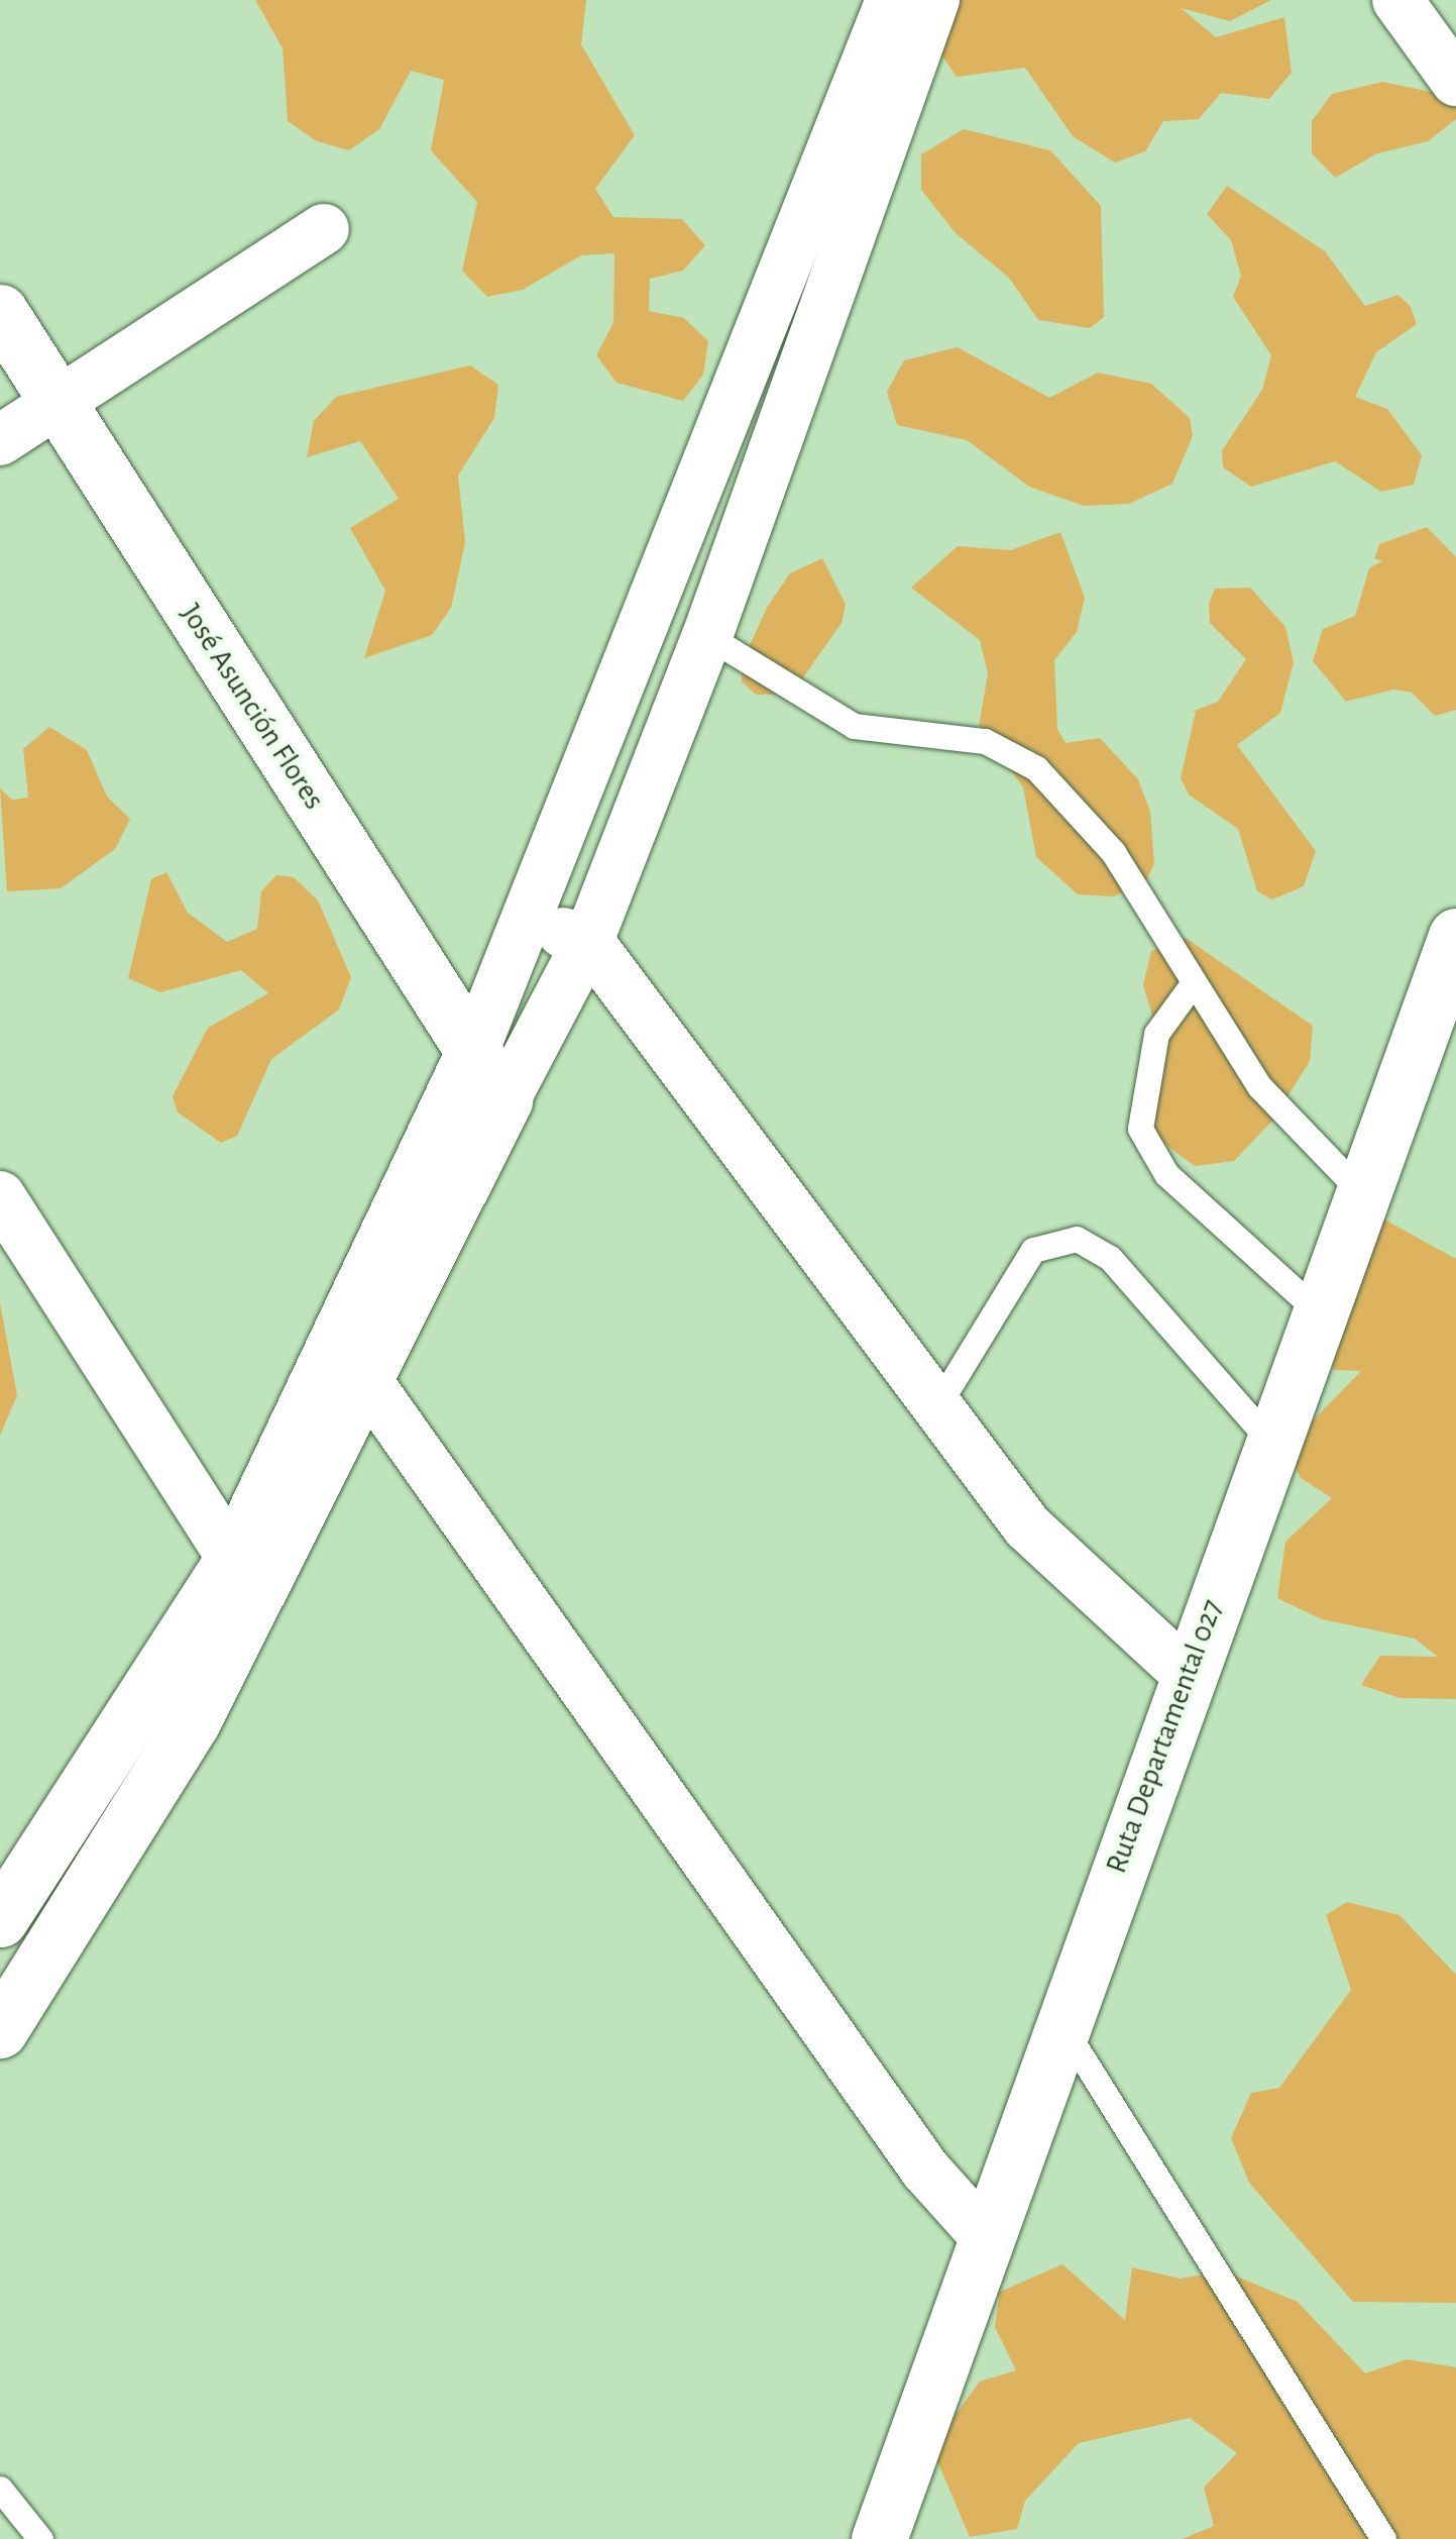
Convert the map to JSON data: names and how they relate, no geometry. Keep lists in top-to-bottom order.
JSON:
{
  "streets": {
    "street": ["José Asunción Flores", "Ruta Departamental 027"]
  }
}
